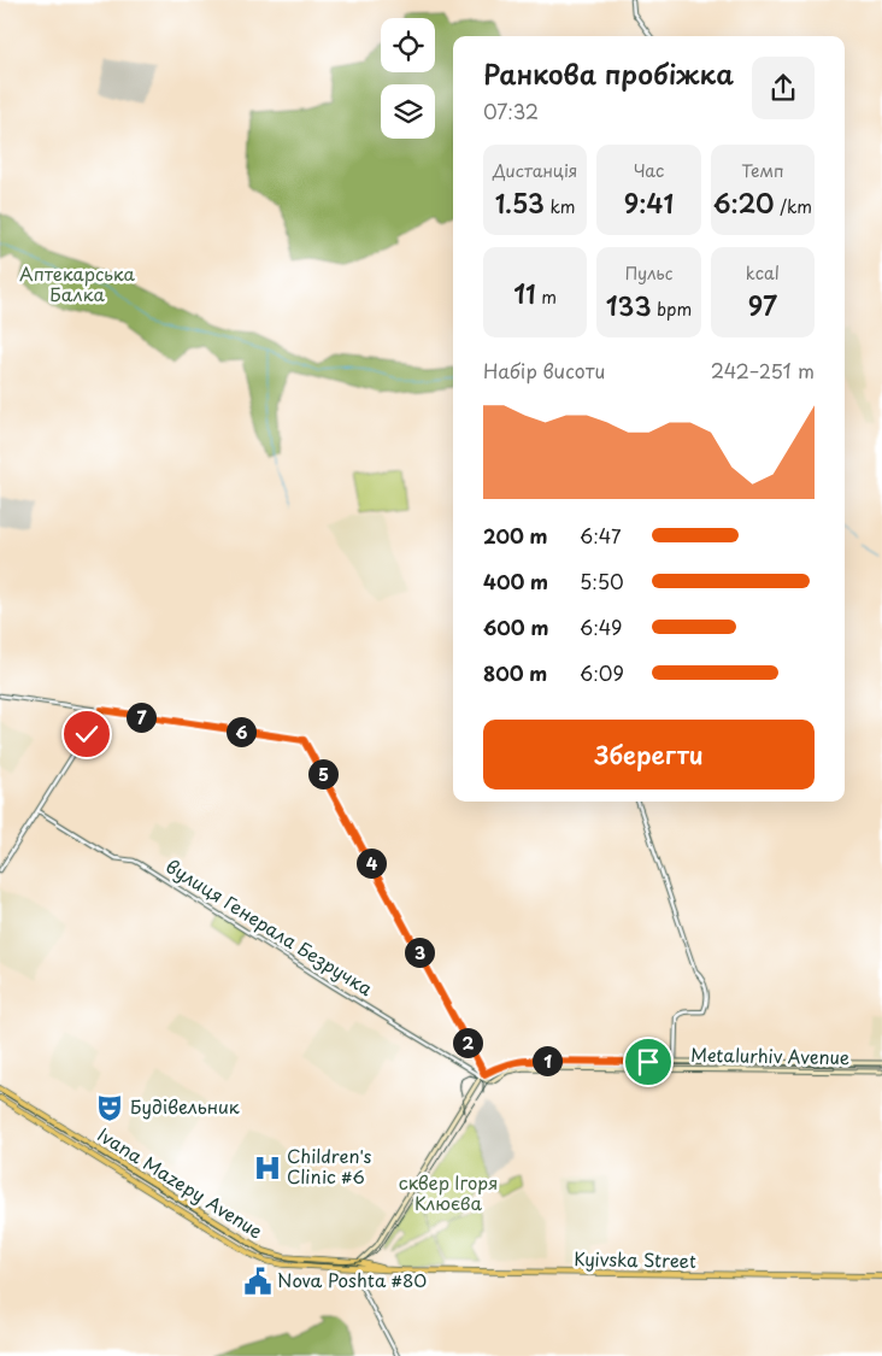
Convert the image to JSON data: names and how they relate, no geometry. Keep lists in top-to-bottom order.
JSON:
{
  "streets": {
    "highway": ["Ivana Mazepy Avenue", "Kyivska Street"],
    "main road": ["Metalurhiv Avenue"],
    "street": ["вулиця Генерала Безручка"]
  },
  "crossings": [
    ["вулиця Генерала Безручка", "Metalurhiv Avenue"],
    ["Ivana Mazepy Avenue", "Kyivska Street"]
  ],
  "parks": ["Аптекарська Балка", "сквер Ігоря Клюєва"],
  "places": {
    "theatre": ["Будівельник"],
    "hospital": ["Children's Clinic #6"],
    "public building": ["Nova Poshta #80"]
  },
  "page": {
    "heading": ["Ранкова пробіжка", "07:32"],
    "stats": [
      ["Дистанція", "1.53 km"],
      ["Час", "9:41"],
      ["Темп", "6:20 /km"],
      ["11 m"],
      ["Пульс", "133 bpm"],
      ["kcal", "97"]
    ],
    "chart": ["Набір висоти", "242–251 m"],
    "list": [
      {
        "name": "200 m",
        "note": "6:47"
      },
      {
        "name": "400 m",
        "note": "5:50"
      },
      {
        "name": "600 m",
        "note": "6:49"
      },
      {
        "name": "800 m",
        "note": "6:09"
      }
    ],
    "pins": [
      "7",
      "6",
      "5",
      "4",
      "3",
      "2",
      "1"
    ],
    "buttons": "Зберегти"
  }
}
